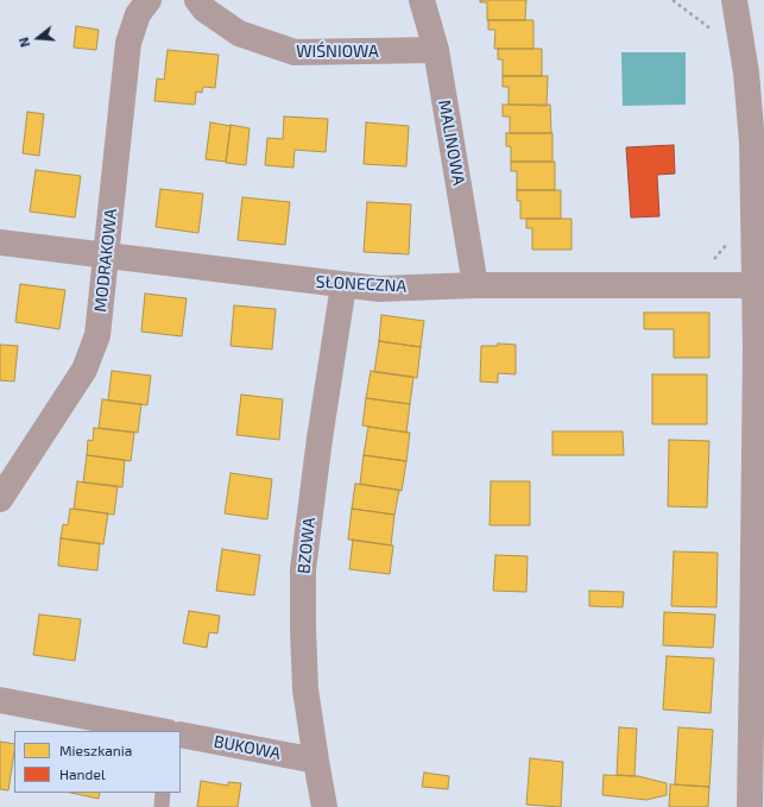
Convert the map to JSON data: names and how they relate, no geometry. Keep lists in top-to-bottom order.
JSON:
{
  "streets": {
    "street": [
      "WIŚNIOWA",
      "MALINOWA",
      "MODRAKOWA",
      "SŁONECZNA",
      "BZOWA",
      "BUKOWA"
    ]
  },
  "crossings": [
    ["WIŚNIOWA", "MALINOWA"],
    ["MALINOWA", "SŁONECZNA"],
    ["MODRAKOWA", "SŁONECZNA"],
    ["SŁONECZNA", "BZOWA"],
    ["BZOWA", "BUKOWA"]
  ],
  "legend": ["Mieszkania", "Handel"],
  "north": "left"
}
